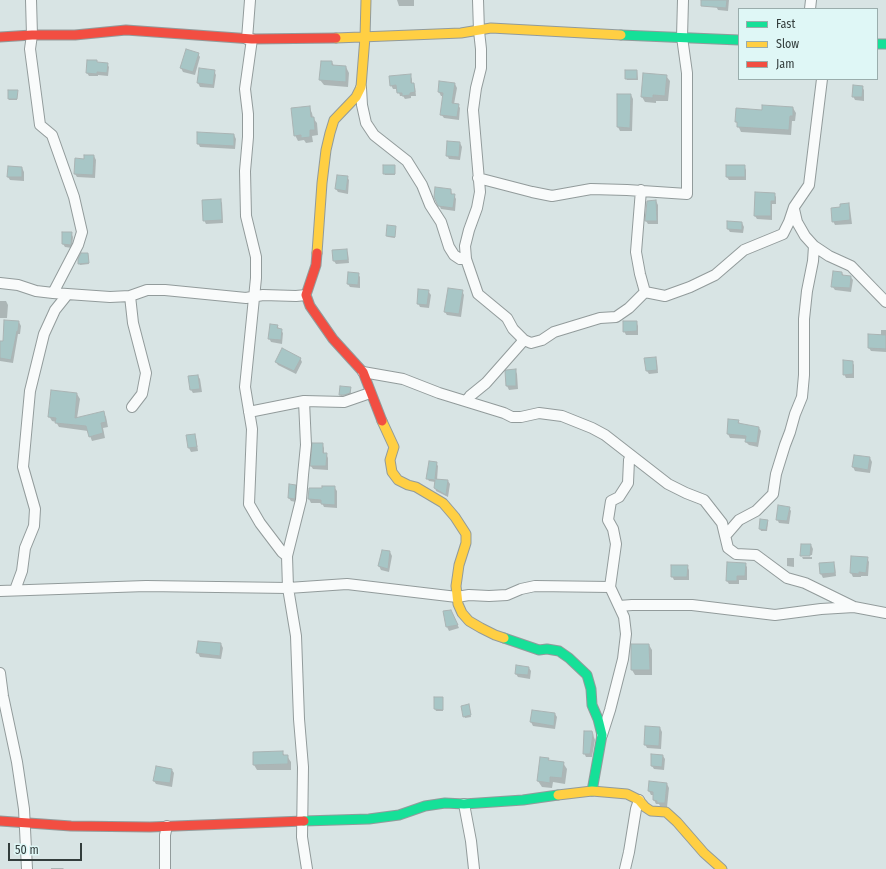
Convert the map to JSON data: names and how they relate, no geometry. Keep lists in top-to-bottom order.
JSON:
{
  "legend": ["Fast", "Slow", "Jam"],
  "scale_bar": "50 m"
}
